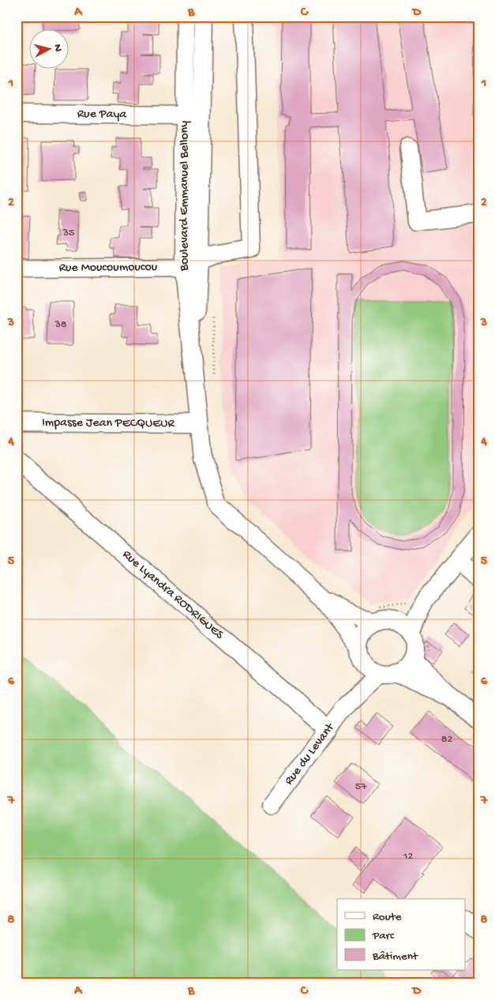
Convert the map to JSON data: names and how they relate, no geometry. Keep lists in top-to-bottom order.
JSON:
{
  "streets": {
    "street": [
      "Rue Paya",
      "Boulevard Emmanuel Bellony",
      "Rue Moucoumoucou",
      "Impasse Jean PECQUEUR",
      "Rue Lyandra RODRIGUES",
      "Rue du Levant"
    ]
  },
  "crossings": [
    ["Rue Paya", "Boulevard Emmanuel Bellony"],
    ["Boulevard Emmanuel Bellony", "Rue Moucoumoucou"],
    ["Boulevard Emmanuel Bellony", "Impasse Jean PECQUEUR"],
    ["Boulevard Emmanuel Bellony", "Rue du Levant"],
    ["Rue Lyandra RODRIGUES", "Rue du Levant"]
  ],
  "house_numbers": [
    "35",
    "38",
    "82",
    "57",
    "12"
  ],
  "legend": ["Route", "Parc", "Bâtiment"],
  "north": "right",
  "grid": {
    "columns": [
      "A",
      "B",
      "C",
      "D"
    ],
    "rows": [
      "1",
      "2",
      "3",
      "4",
      "5",
      "6",
      "7",
      "8"
    ]
  }
}
